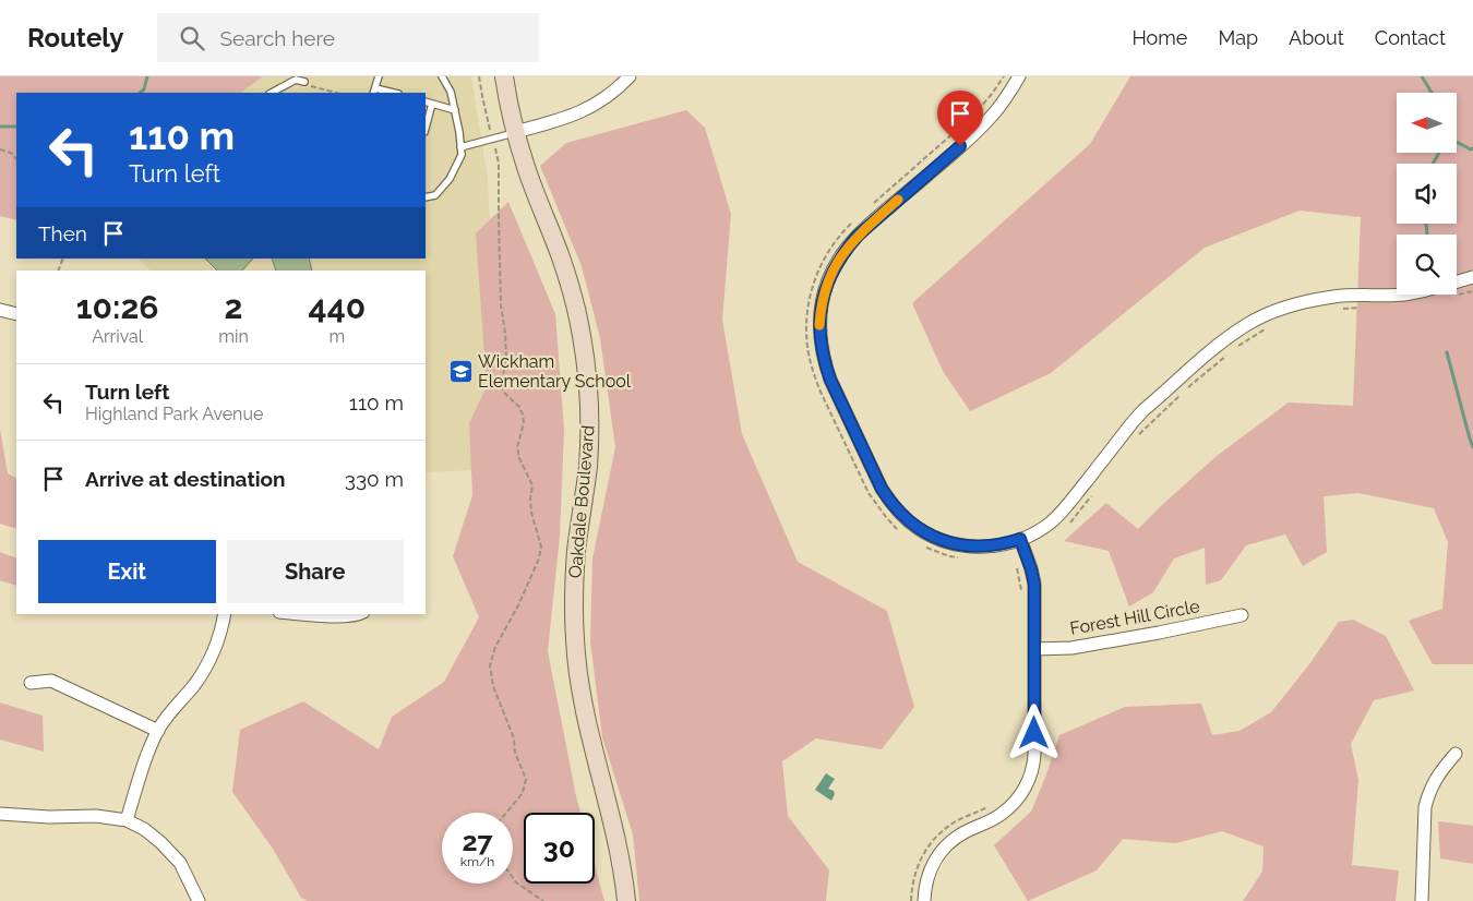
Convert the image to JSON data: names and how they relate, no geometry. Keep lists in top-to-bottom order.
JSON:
{
  "streets": {
    "main road": ["Oakdale Boulevard"],
    "street": ["Forest Hill Circle"]
  },
  "places": {
    "school or university": ["Wickham Elementary School"]
  },
  "north": "left",
  "page": {
    "header": "Routely",
    "search": "Search here",
    "nav": [
      "Home",
      "Map",
      "About",
      "Contact"
    ],
    "turn": ["110 m", "Turn left"],
    "then": "Then",
    "eta": [
      "10:26",
      "Arrival",
      "2",
      "min",
      "440",
      "m"
    ],
    "list": [
      {
        "name": "Turn left",
        "note": "Highland Park Avenue",
        "value": "110 m"
      },
      {
        "name": "Arrive at destination",
        "value": "330 m"
      }
    ],
    "buttons": ["Exit", "Share"],
    "speed": "27 km/h",
    "limit": "30"
  }
}
